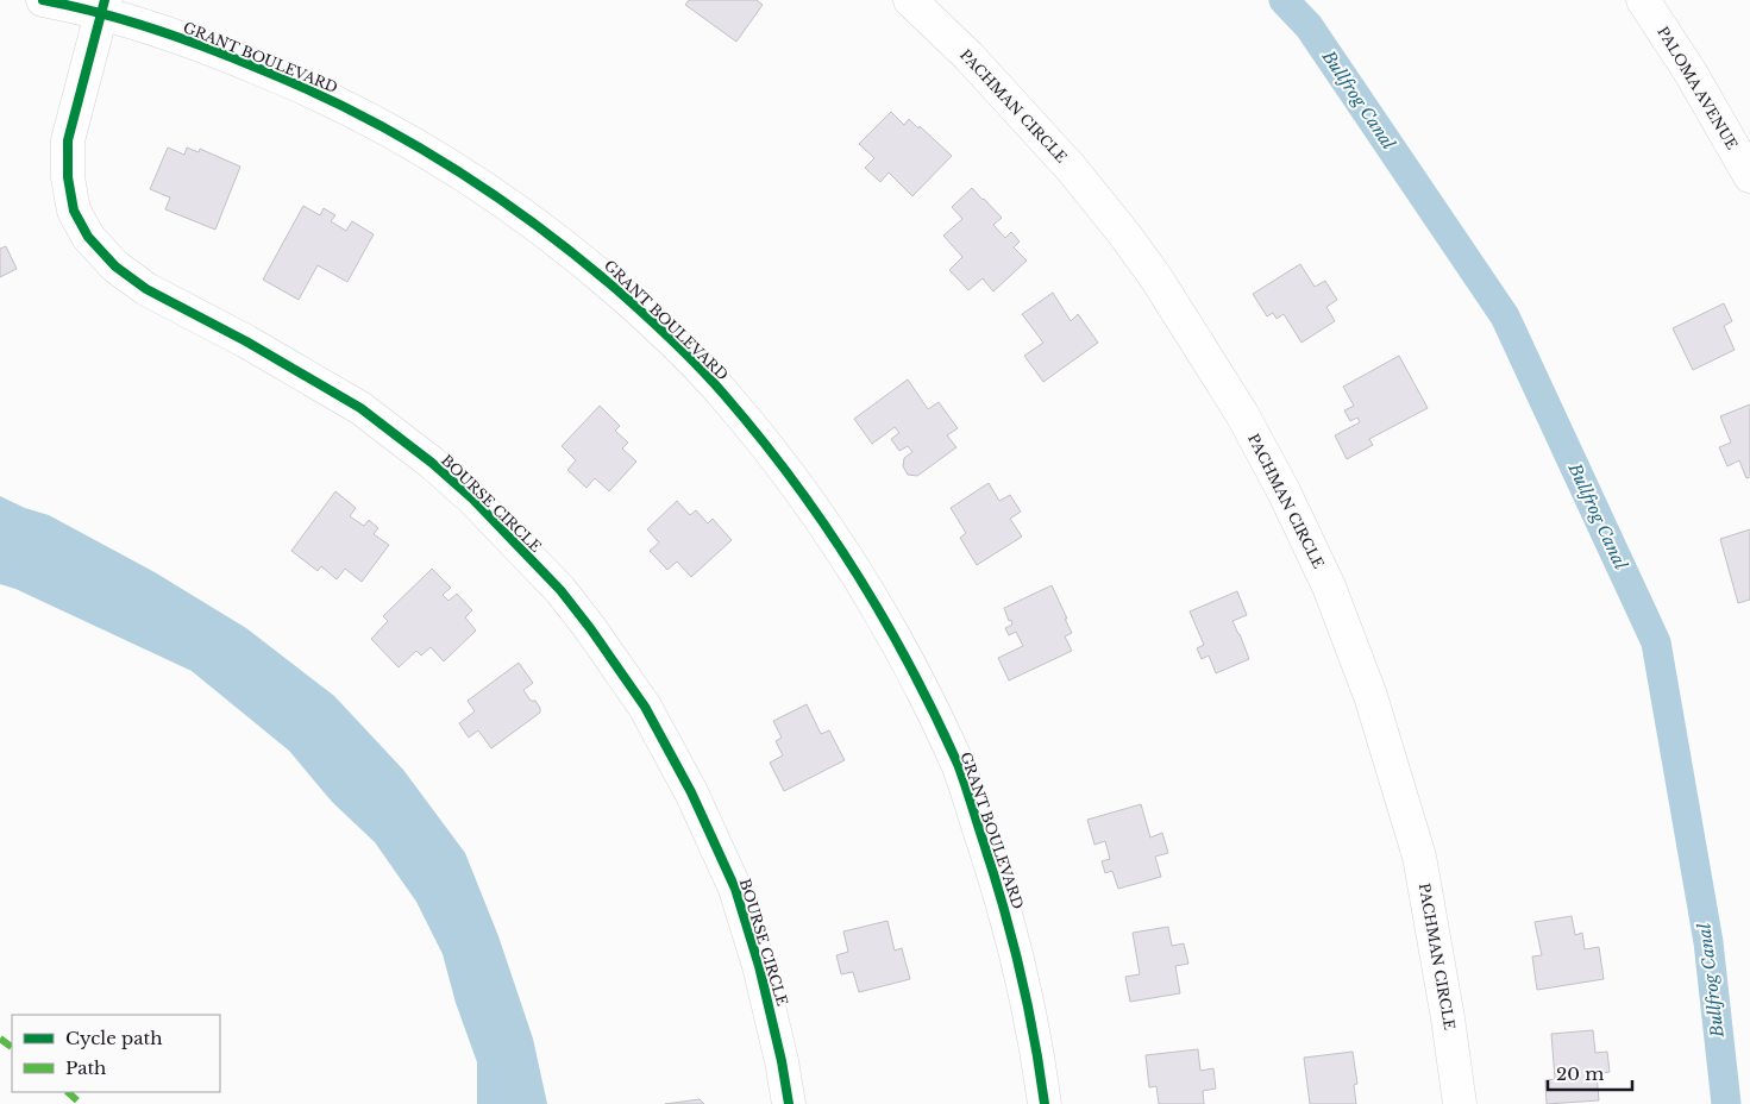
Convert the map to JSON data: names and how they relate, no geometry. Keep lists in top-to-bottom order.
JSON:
{
  "streets": {
    "street": [
      "GRANT BOULEVARD",
      "PALOMA AVENUE",
      "PACHMAN CIRCLE",
      "BOURSE CIRCLE"
    ]
  },
  "crossings": [
    ["GRANT BOULEVARD", "BOURSE CIRCLE"]
  ],
  "water": ["Bullfrog Canal"],
  "legend": ["Cycle path", "Path"],
  "scale_bar": "20 m"
}
